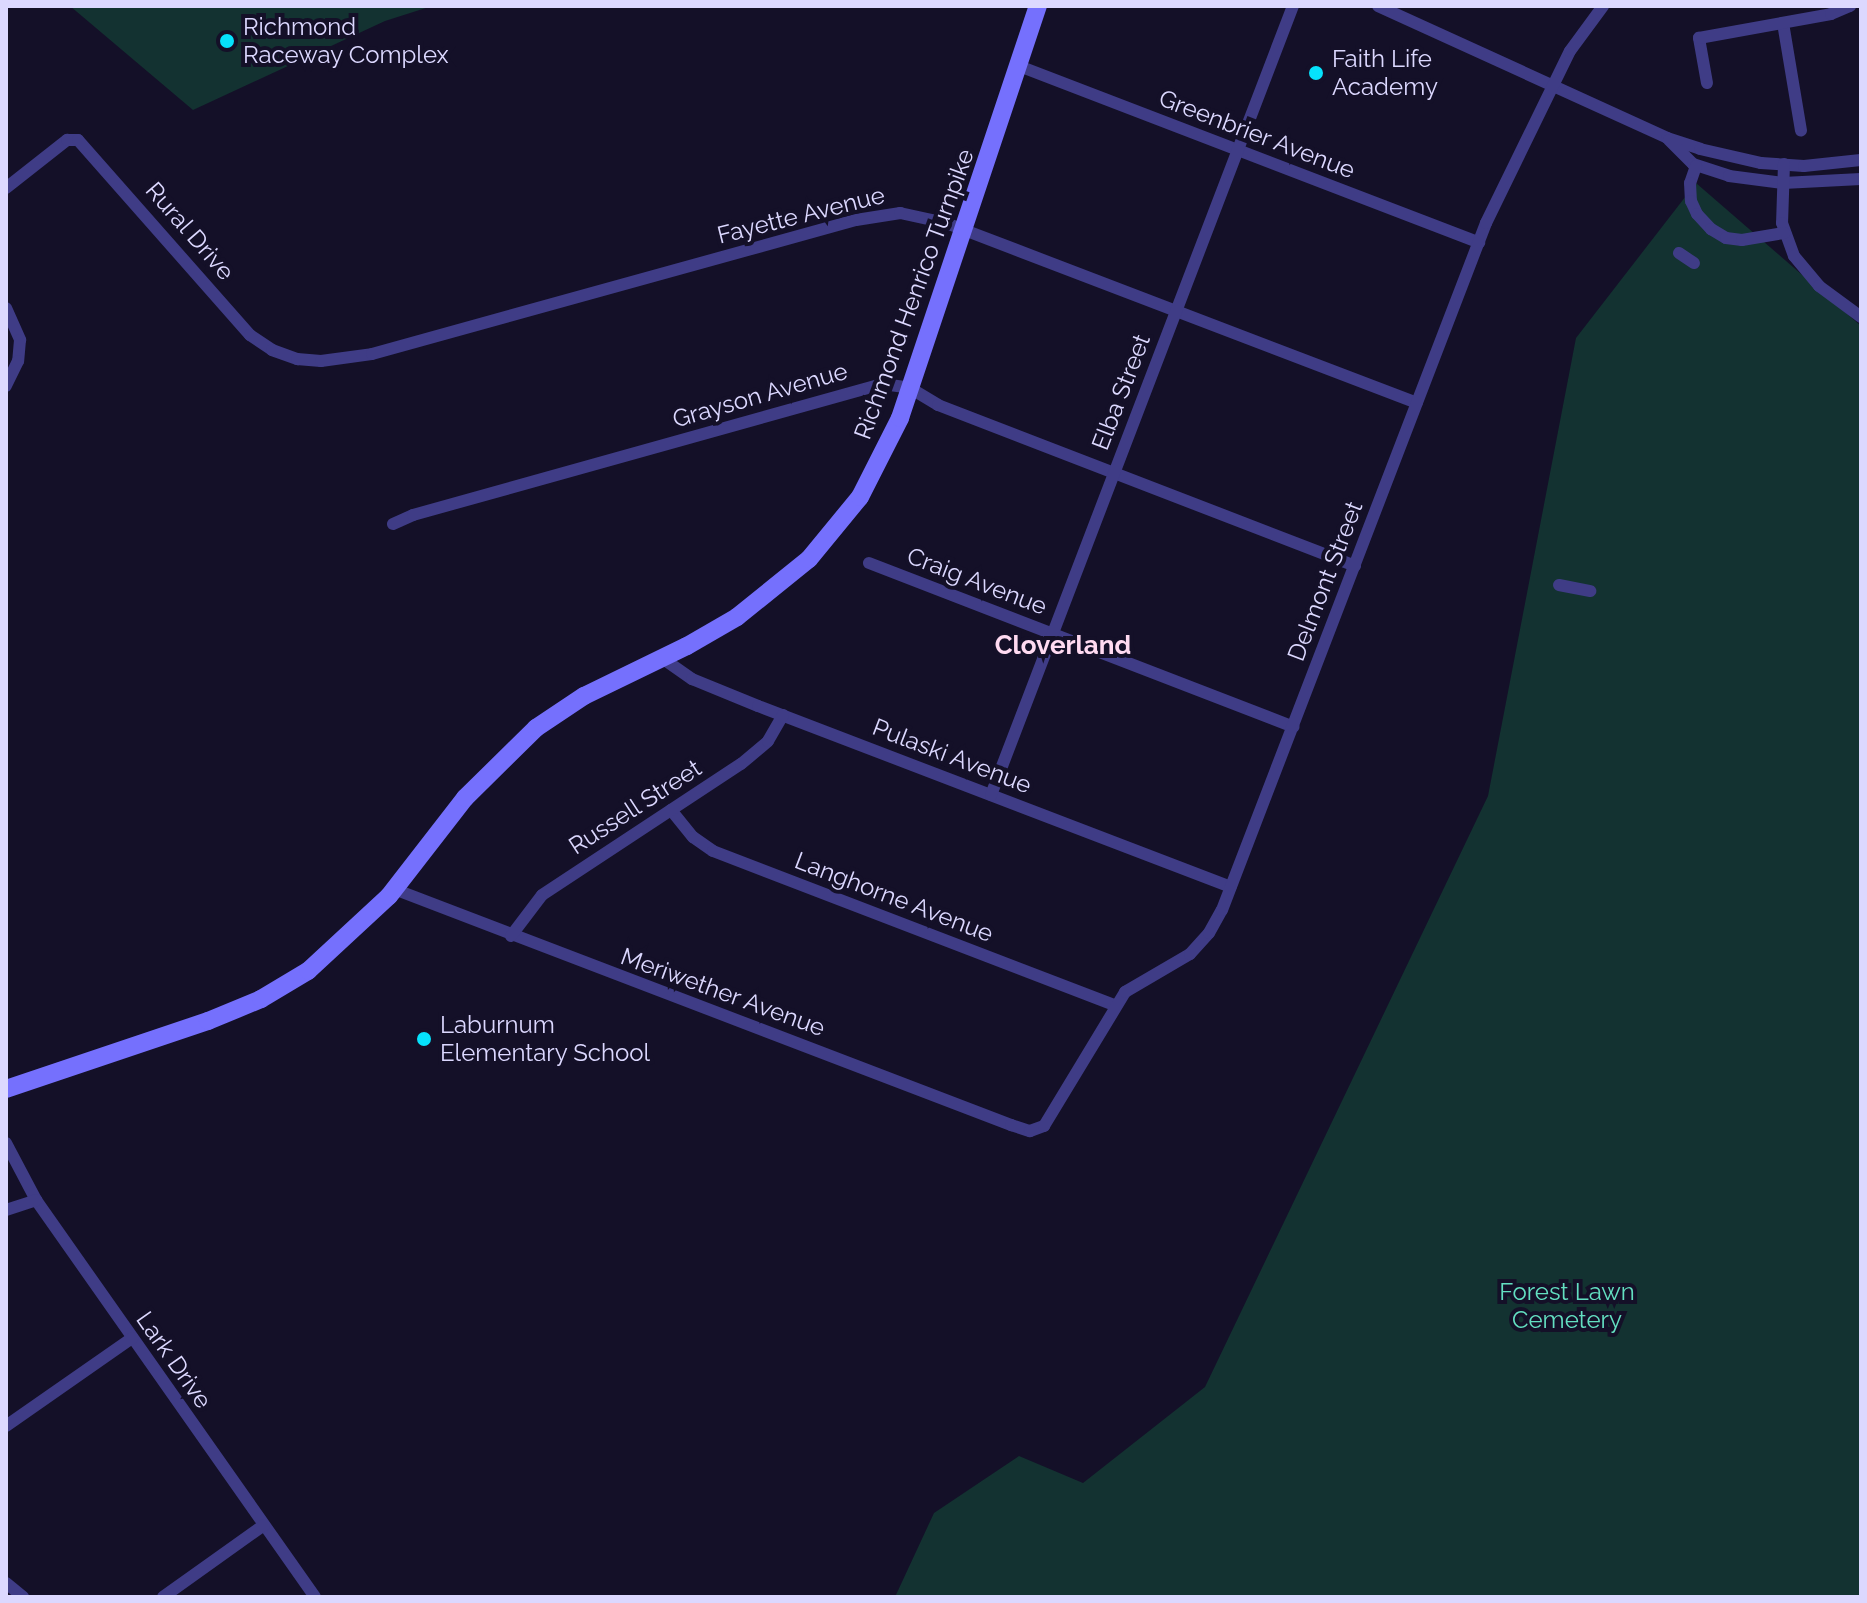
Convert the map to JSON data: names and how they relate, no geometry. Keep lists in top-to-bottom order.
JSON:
{
  "streets": {
    "main road": ["Richmond Henrico Turnpike"],
    "street": [
      "Greenbrier Avenue",
      "Fayette Avenue",
      "Rural Drive",
      "Elba Street",
      "Grayson Avenue",
      "Craig Avenue",
      "Delmont Street",
      "Pulaski Avenue",
      "Russell Street",
      "Langhorne Avenue",
      "Meriwether Avenue",
      "Lark Drive"
    ]
  },
  "crossings": [
    ["Greenbrier Avenue", "Richmond Henrico Turnpike"],
    ["Greenbrier Avenue", "Elba Street"],
    ["Greenbrier Avenue", "Delmont Street"],
    ["Fayette Avenue", "Rural Drive"],
    ["Fayette Avenue", "Richmond Henrico Turnpike"],
    ["Fayette Avenue", "Elba Street"],
    ["Fayette Avenue", "Delmont Street"],
    ["Richmond Henrico Turnpike", "Grayson Avenue"],
    ["Richmond Henrico Turnpike", "Pulaski Avenue"],
    ["Richmond Henrico Turnpike", "Meriwether Avenue"],
    ["Elba Street", "Grayson Avenue"],
    ["Elba Street", "Craig Avenue"],
    ["Elba Street", "Pulaski Avenue"],
    ["Grayson Avenue", "Delmont Street"],
    ["Craig Avenue", "Delmont Street"],
    ["Delmont Street", "Pulaski Avenue"],
    ["Delmont Street", "Langhorne Avenue"],
    ["Delmont Street", "Meriwether Avenue"],
    ["Pulaski Avenue", "Russell Street"],
    ["Russell Street", "Langhorne Avenue"],
    ["Russell Street", "Meriwether Avenue"]
  ],
  "districts": ["Cloverland"],
  "parks": ["Forest Lawn Cemetery"],
  "places": ["Richmond Raceway Complex", "Faith Life Academy", "Laburnum Elementary School"]
}
